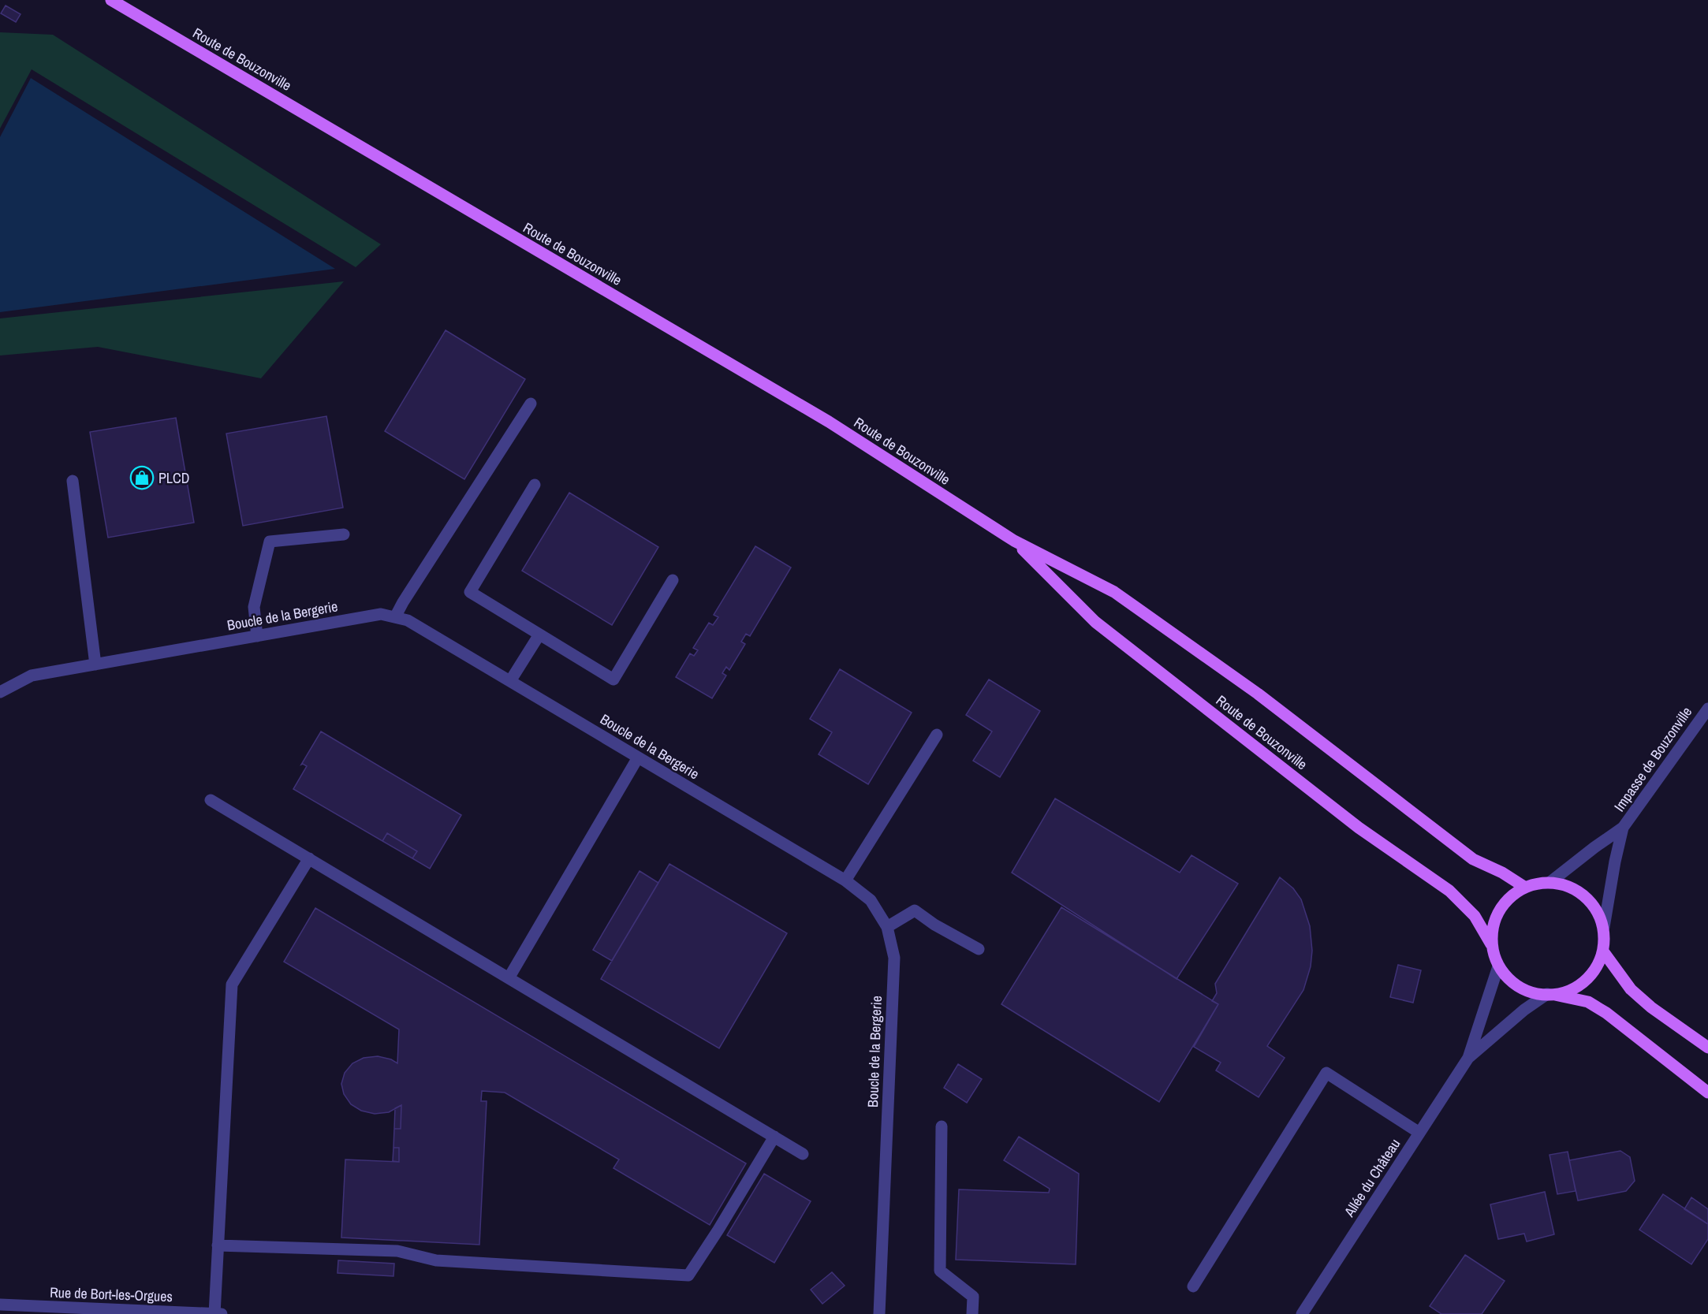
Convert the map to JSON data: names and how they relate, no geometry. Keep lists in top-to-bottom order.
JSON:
{
  "streets": {
    "main road": ["Route de Bouzonville"],
    "street": [
      "Boucle de la Bergerie",
      "Impasse de Bouzonville",
      "Allée du Château",
      "Rue de Bort-les-Orgues"
    ]
  },
  "crossings": [
    ["Route de Bouzonville", "Impasse de Bouzonville"],
    ["Route de Bouzonville", "Allée du Château"],
    ["Impasse de Bouzonville", "Allée du Château"]
  ],
  "places": {
    "shop": ["PLCD"]
  }
}
